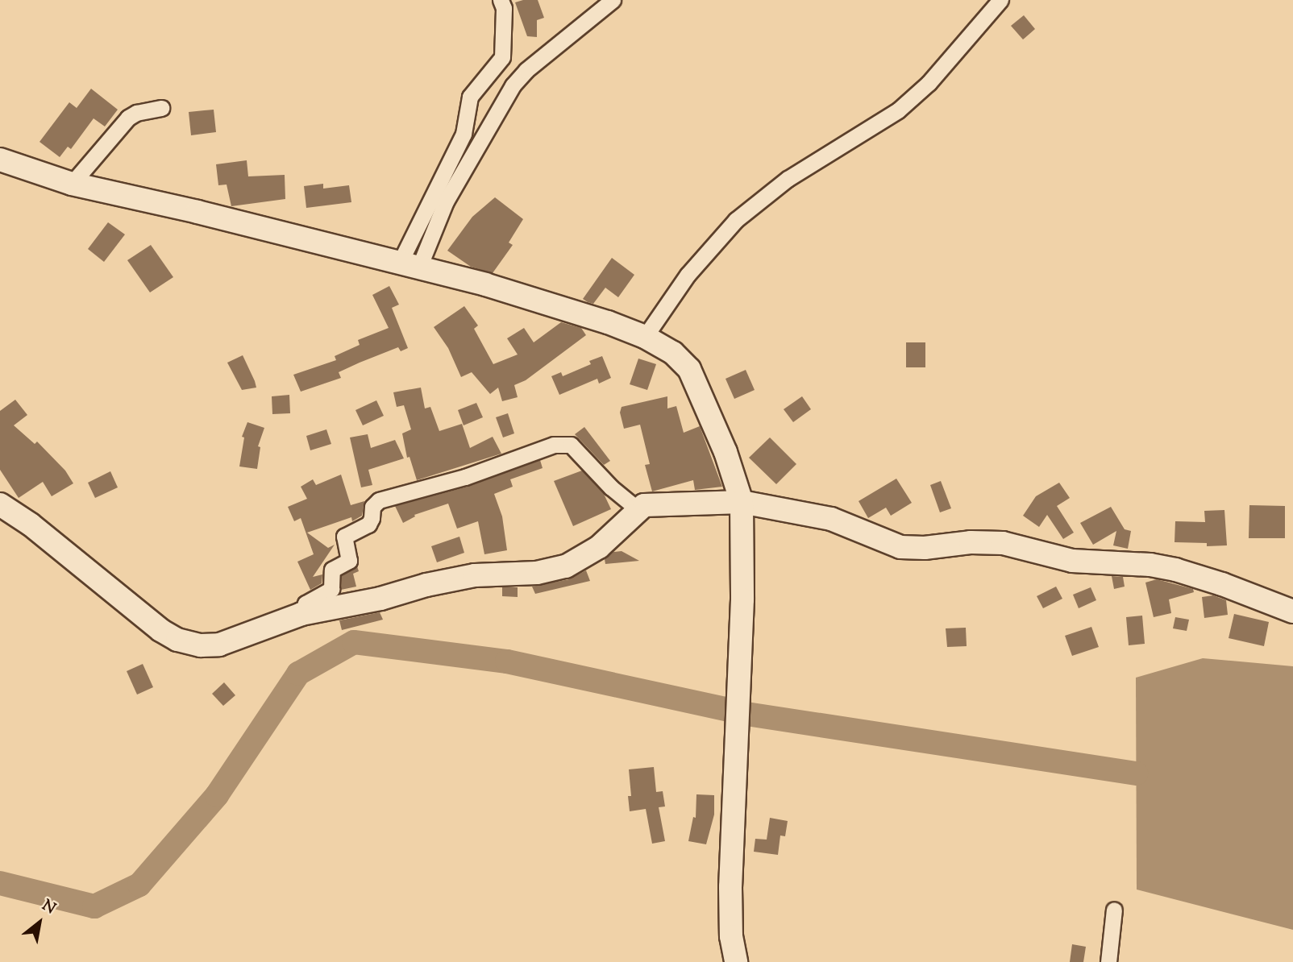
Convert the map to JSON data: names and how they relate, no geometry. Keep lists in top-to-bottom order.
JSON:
{
  "north": "top right"
}
